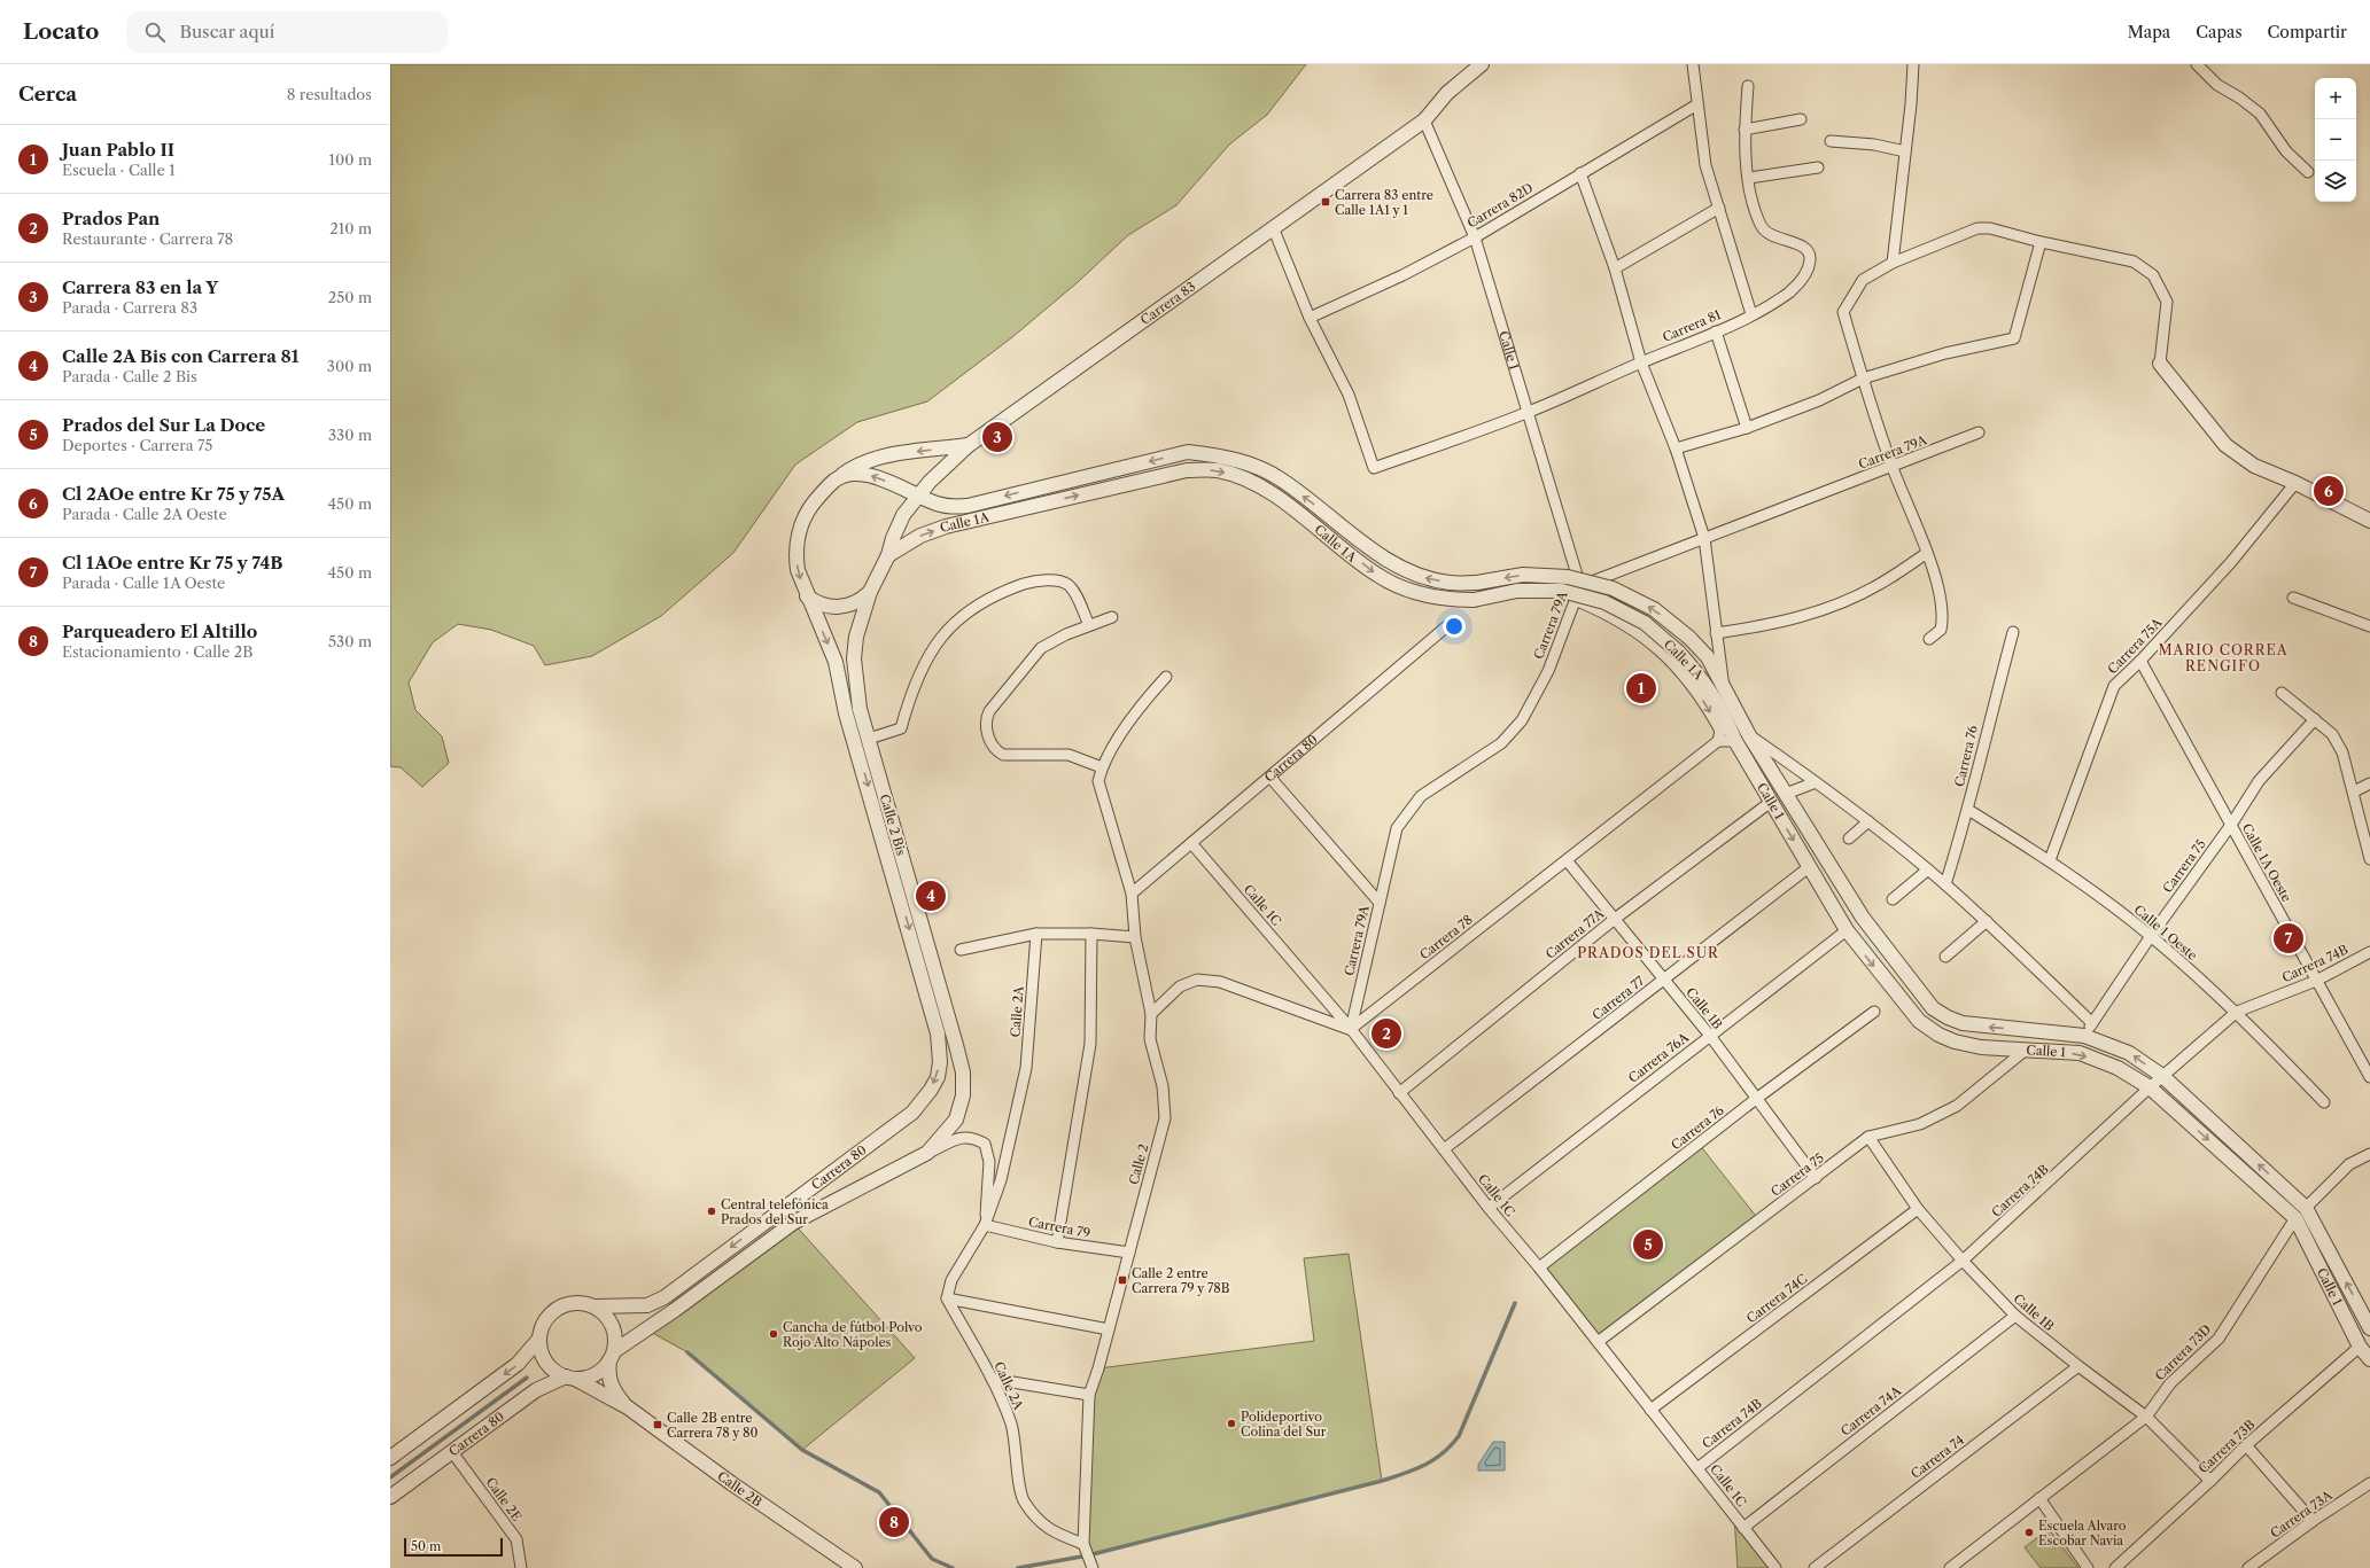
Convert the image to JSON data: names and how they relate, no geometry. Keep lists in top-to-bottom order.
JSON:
{
  "streets": {
    "street": [
      "Carrera 82D",
      "Carrera 83",
      "Carrera 81",
      "Calle 1",
      "Carrera 79A",
      "Calle 1A",
      "Carrera 75A",
      "Carrera 76",
      "Carrera 80",
      "Calle 2 Bis",
      "Calle 1A Oeste",
      "Carrera 75",
      "Calle 1C",
      "Calle 1 Oeste",
      "Carrera 77A",
      "Carrera 78",
      "Carrera 74B",
      "Carrera 77",
      "Calle 1B",
      "Calle 2A",
      "Carrera 76A",
      "Calle 2",
      "Carrera 79",
      "Carrera 74C",
      "Carrera 73D",
      "Carrera 74A",
      "Carrera 73B",
      "Carrera 74",
      "Calle 2B",
      "Calle 2E",
      "Carrera 73A"
    ]
  },
  "crossings": [
    ["Carrera 82D", "Carrera 81"],
    ["Carrera 82D", "Calle 1"],
    ["Carrera 83", "Calle 1"],
    ["Carrera 83", "Calle 1A"],
    ["Carrera 83", "Calle 2 Bis"],
    ["Carrera 81", "Calle 1"],
    ["Calle 1", "Carrera 79A"],
    ["Calle 1", "Calle 1A"],
    ["Calle 1", "Carrera 76"],
    ["Calle 1", "Carrera 75"],
    ["Calle 1", "Carrera 77A"],
    ["Calle 1", "Carrera 74B"],
    ["Calle 1", "Carrera 77"],
    ["Calle 1", "Carrera 76A"],
    ["Calle 1", "Carrera 73D"],
    ["Calle 1", "Carrera 73B"],
    ["Carrera 79A", "Calle 1C"],
    ["Carrera 79A", "Carrera 78"],
    ["Calle 1A", "Calle 2 Bis"],
    ["Carrera 75A", "Calle 1A Oeste"],
    ["Carrera 75A", "Calle 1 Oeste"],
    ["Carrera 76", "Calle 1C"],
    ["Carrera 76", "Calle 1 Oeste"],
    ["Carrera 76", "Calle 1B"],
    ["Carrera 80", "Calle 2 Bis"],
    ["Carrera 80", "Calle 1C"],
    ["Carrera 80", "Calle 2A"],
    ["Carrera 80", "Calle 2"],
    ["Carrera 80", "Calle 2B"],
    ["Carrera 80", "Calle 2E"],
    ["Calle 2 Bis", "Calle 2A"],
    ["Calle 1A Oeste", "Carrera 75"],
    ["Calle 1A Oeste", "Carrera 74B"],
    ["Carrera 75", "Calle 1C"],
    ["Carrera 75", "Calle 1 Oeste"],
    ["Carrera 75", "Calle 1B"],
    ["Calle 1C", "Carrera 77A"],
    ["Calle 1C", "Carrera 78"],
    ["Calle 1C", "Carrera 74B"],
    ["Calle 1C", "Carrera 77"],
    ["Calle 1C", "Carrera 76A"],
    ["Calle 1C", "Carrera 74C"],
    ["Calle 1C", "Carrera 74A"],
    ["Calle 1 Oeste", "Carrera 74B"],
    ["Carrera 77A", "Calle 1B"],
    ["Carrera 78", "Calle 1B"],
    ["Carrera 74B", "Calle 1B"],
    ["Carrera 77", "Calle 1B"],
    ["Calle 1B", "Carrera 76A"],
    ["Calle 1B", "Carrera 74C"],
    ["Calle 1B", "Carrera 73D"],
    ["Calle 1B", "Carrera 74A"],
    ["Calle 1B", "Carrera 73B"],
    ["Calle 1B", "Carrera 74"],
    ["Calle 2A", "Calle 2"],
    ["Calle 2A", "Carrera 79"],
    ["Calle 2", "Carrera 79"]
  ],
  "districts": ["MARIO CORREA RENGIFO", "PRADOS DEL SUR"],
  "places": {
    "transit": ["Carrera 83 entre Calle 1A1 y 1", "Calle 2 entre Carrera 79 y 78B", "Calle 2B entre Carrera 78 y 80"],
    "other": [
      "Central telefónica Prados del Sur",
      "Cancha de fútbol Polvo Rojo Alto Nápoles",
      "Polideportivo Colina del Sur",
      "Escuela Alvaro Escobar Navia"
    ]
  },
  "scale_bar": "50 m",
  "page": {
    "header": "Locato",
    "search": "Buscar aquí",
    "nav": ["Mapa", "Capas", "Compartir"],
    "heading": ["Cerca", "8 resultados"],
    "map_buttons": ["+", "−"],
    "list": [
      {
        "mark": "1",
        "name": "Juan Pablo II",
        "note": "Escuela · Calle 1",
        "value": "100 m"
      },
      {
        "mark": "2",
        "name": "Prados Pan",
        "note": "Restaurante · Carrera 78",
        "value": "210 m"
      },
      {
        "mark": "3",
        "name": "Carrera 83 en la Y",
        "note": "Parada · Carrera 83",
        "value": "250 m"
      },
      {
        "mark": "4",
        "name": "Calle 2A Bis con Carrera 81",
        "note": "Parada · Calle 2 Bis",
        "value": "300 m"
      },
      {
        "mark": "5",
        "name": "Prados del Sur La Doce",
        "note": "Deportes · Carrera 75",
        "value": "330 m"
      },
      {
        "mark": "6",
        "name": "Cl 2AOe entre Kr 75 y 75A",
        "note": "Parada · Calle 2A Oeste",
        "value": "450 m"
      },
      {
        "mark": "7",
        "name": "Cl 1AOe entre Kr 75 y 74B",
        "note": "Parada · Calle 1A Oeste",
        "value": "450 m"
      },
      {
        "mark": "8",
        "name": "Parqueadero El Altillo",
        "note": "Estacionamiento · Calle 2B",
        "value": "530 m"
      }
    ],
    "pins": [
      "3",
      "6",
      "1",
      "4",
      "7",
      "2",
      "5",
      "8"
    ],
    "scale": "50 m"
  }
}
